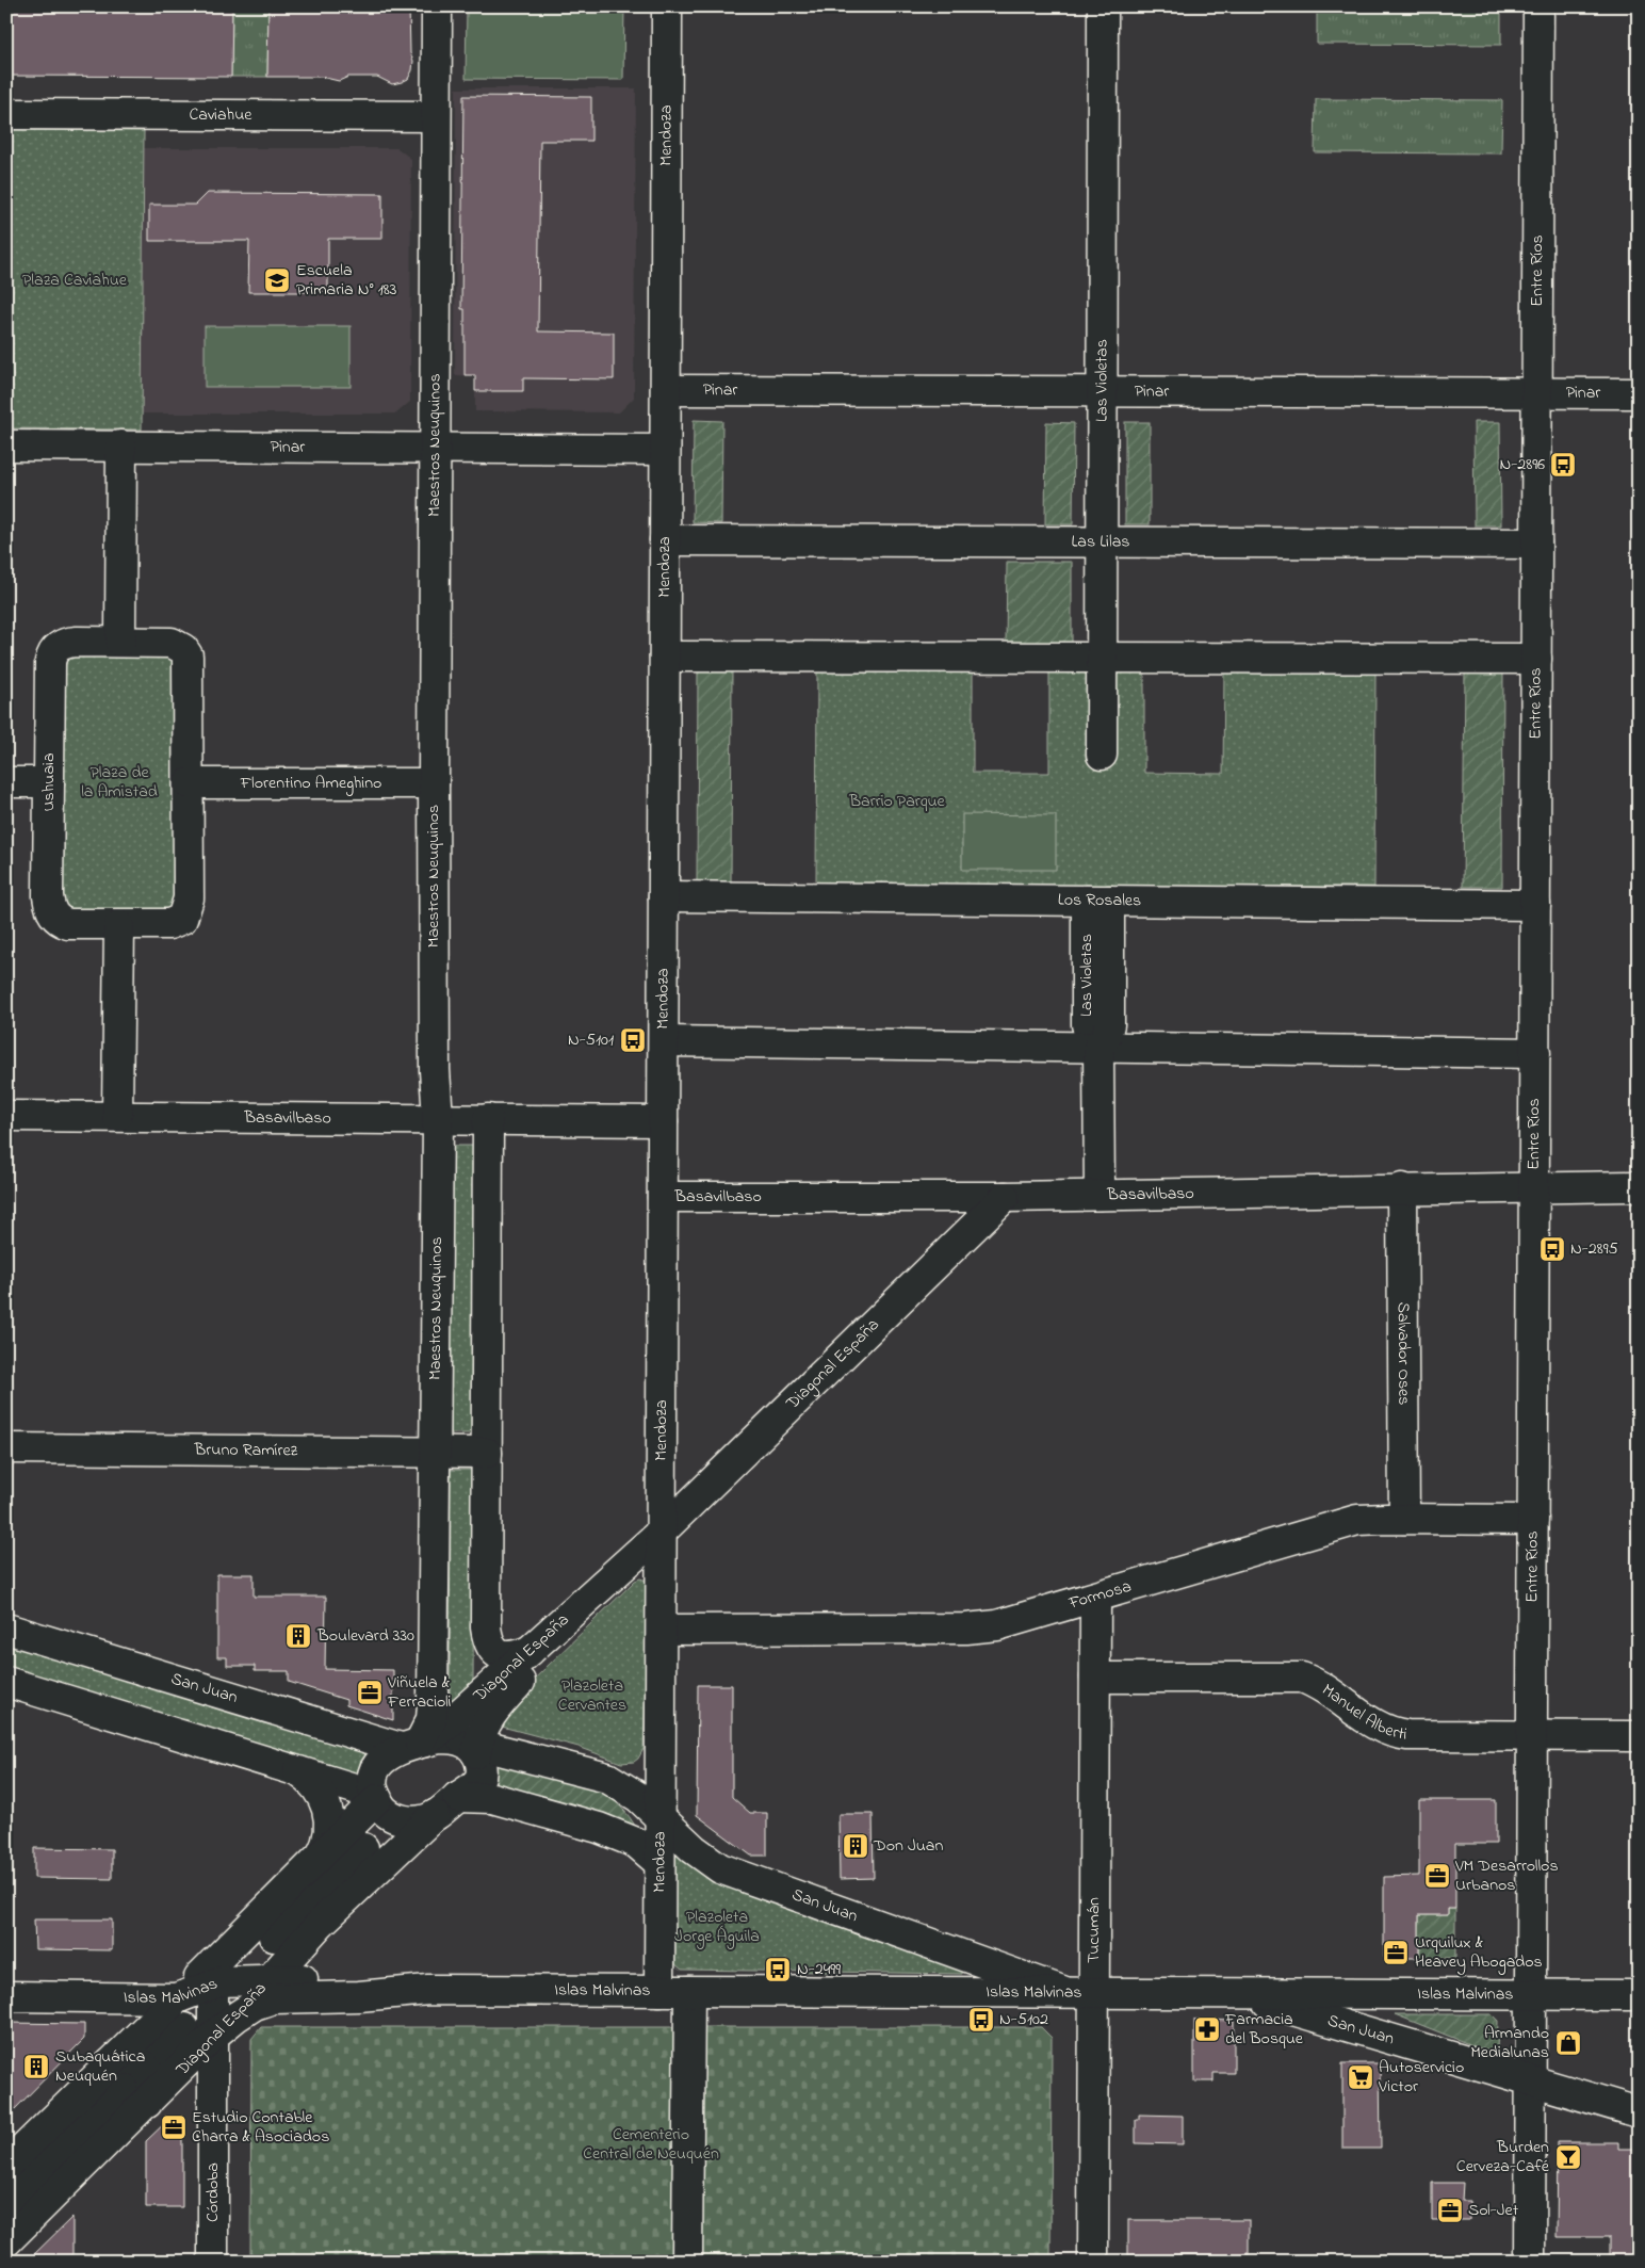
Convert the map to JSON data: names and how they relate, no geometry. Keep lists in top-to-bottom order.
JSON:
{
  "streets": {
    "street": [
      "Caviahue",
      "Mendoza",
      "Entre Ríos",
      "Las Violetas",
      "Pinar",
      "Maestros Neuquinos",
      "Las Lilas",
      "Ushuaia",
      "Florentino Ameghino",
      "Los Rosales",
      "Basavilbaso",
      "Salvador Oses",
      "Diagonal España",
      "Bruno Ramírez",
      "Formosa",
      "San Juan",
      "Manuel Alberti",
      "Tucumán",
      "Islas Malvinas",
      "Córdoba"
    ]
  },
  "crossings": [
    ["Caviahue", "Maestros Neuquinos"],
    ["Mendoza", "Pinar"],
    ["Mendoza", "Las Lilas"],
    ["Mendoza", "Los Rosales"],
    ["Mendoza", "Basavilbaso"],
    ["Mendoza", "Diagonal España"],
    ["Mendoza", "Formosa"],
    ["Mendoza", "San Juan"],
    ["Mendoza", "Islas Malvinas"],
    ["Entre Ríos", "Pinar"],
    ["Entre Ríos", "Las Lilas"],
    ["Entre Ríos", "Los Rosales"],
    ["Entre Ríos", "Basavilbaso"],
    ["Entre Ríos", "Formosa"],
    ["Entre Ríos", "San Juan"],
    ["Entre Ríos", "Manuel Alberti"],
    ["Entre Ríos", "Islas Malvinas"],
    ["Las Violetas", "Pinar"],
    ["Las Violetas", "Las Lilas"],
    ["Las Violetas", "Los Rosales"],
    ["Las Violetas", "Basavilbaso"],
    ["Pinar", "Maestros Neuquinos"],
    ["Maestros Neuquinos", "Florentino Ameghino"],
    ["Maestros Neuquinos", "Basavilbaso"],
    ["Maestros Neuquinos", "Diagonal España"],
    ["Maestros Neuquinos", "Bruno Ramírez"],
    ["Maestros Neuquinos", "San Juan"],
    ["Ushuaia", "Florentino Ameghino"],
    ["Basavilbaso", "Salvador Oses"],
    ["Basavilbaso", "Diagonal España"],
    ["Salvador Oses", "Formosa"],
    ["Diagonal España", "San Juan"],
    ["Diagonal España", "Islas Malvinas"],
    ["Diagonal España", "Córdoba"],
    ["Formosa", "Tucumán"],
    ["San Juan", "Islas Malvinas"],
    ["Manuel Alberti", "Tucumán"],
    ["Tucumán", "Islas Malvinas"],
    ["Islas Malvinas", "Córdoba"]
  ],
  "parks": [
    "Plaza Caviahue",
    "Plaza de la Amistad",
    "Barrio Parque",
    "Plazoleta Cervantes",
    "Plazoleta Jorge Águila",
    "Cementerio Central de Neuquén"
  ],
  "places": {
    "school or university": ["Escuela Primaria N° 183"],
    "bus stop": [
      "N-2896",
      "N-5101",
      "N-2895",
      "N-2499",
      "N-5102"
    ],
    "building": ["Boulevard 330", "Don Juan", "Subaquática Neuquén"],
    "office": [
      "Viñuela & Ferracioli",
      "VM Desarrollos Urbanos",
      "Urquilux & Heavey Abogados",
      "Estudio Contable Charra & Asociados",
      "Sol-Jet"
    ],
    "pharmacy": ["Farmacia del Bosque"],
    "shop": ["Armando Medialunas"],
    "supermarket": ["Autoservicio Victor"],
    "bar": ["Burden Cerveza-Café"]
  }
}
